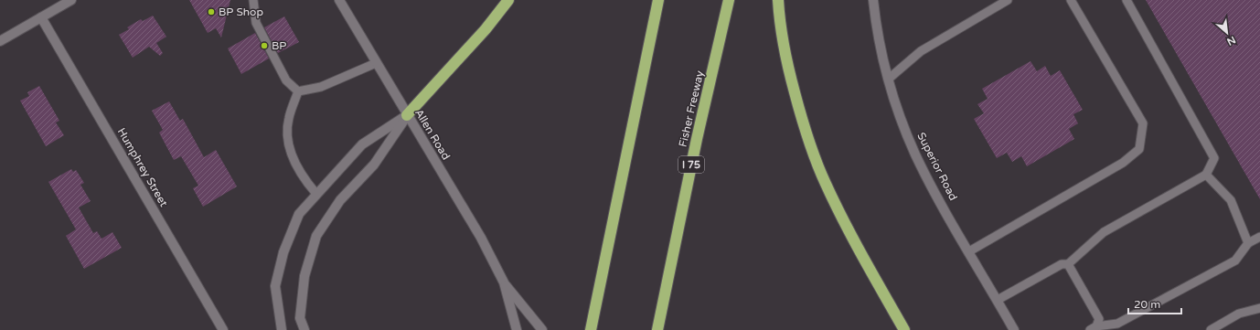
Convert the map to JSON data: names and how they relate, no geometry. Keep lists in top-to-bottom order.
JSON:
{
  "streets": {
    "highway": ["Fisher Freeway", "I 75"],
    "main road": ["Allen Road", "Superior Road", "Humphrey Street"]
  },
  "places": ["BP Shop", "BP"],
  "scale_bar": "20 m",
  "north": "bottom right"
}
